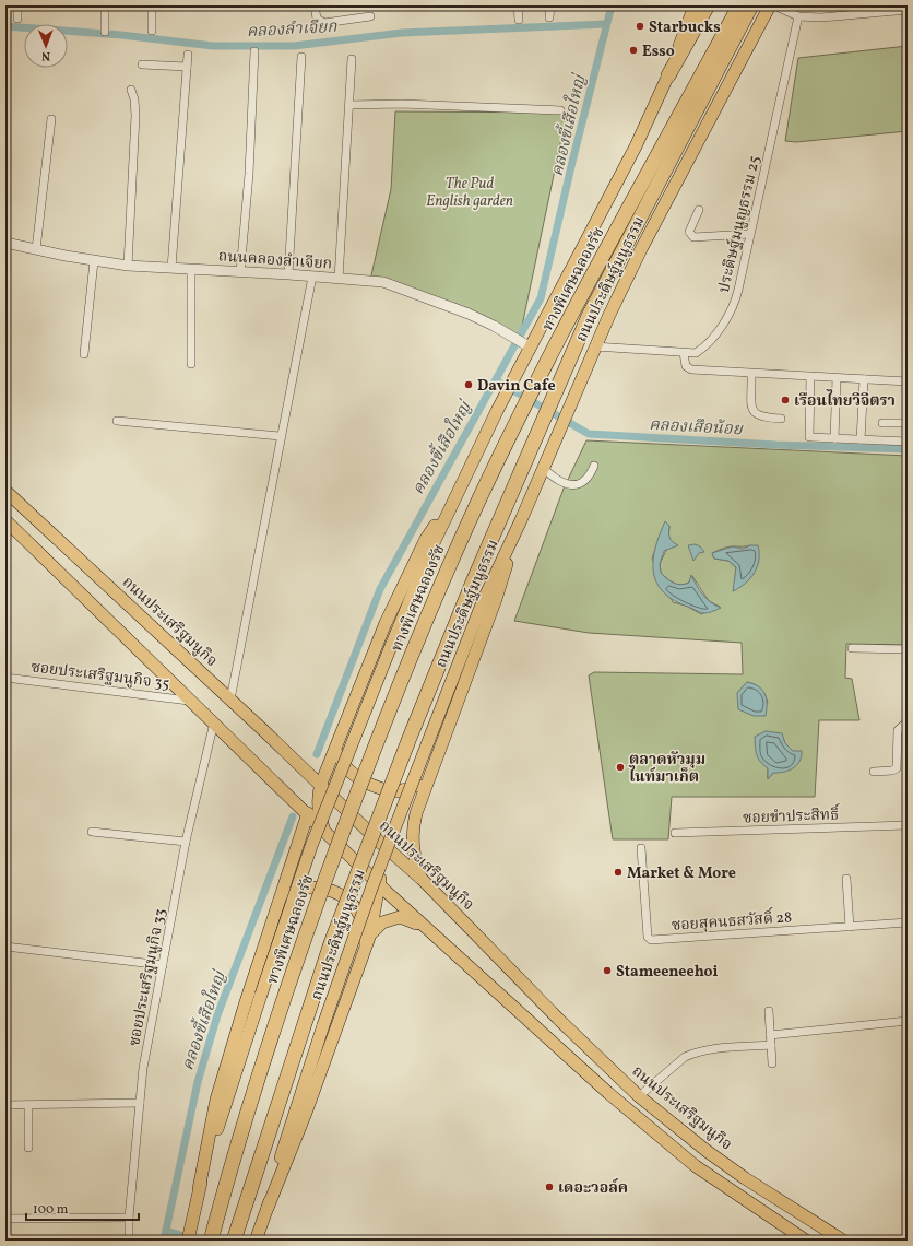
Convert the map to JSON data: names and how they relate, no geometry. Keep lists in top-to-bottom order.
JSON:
{
  "streets": {
    "highway": ["ทางพิเศษฉลองรัช"],
    "main road": ["ถนนประดิษฐ์มนูธรรม", "ถนนประเสริฐมนูกิจ"],
    "street": [
      "ประดิษฐ์มนูญธรรม 25",
      "ถนนคลองลำเจียก",
      "ซอยประเสริฐมนูกิจ 35",
      "ซอยขำประสิทธิ์",
      "ซอยสุคนธสวัสดิ์ 28",
      "ซอยประเสริฐมนูกิจ 33"
    ]
  },
  "crossings": [
    ["ประดิษฐ์มนูญธรรม 25", "ถนนประดิษฐ์มนูธรรม"]
  ],
  "water": ["คลองลำเจียก", "คลองขี้เสือใหญ่", "คลองเสือน้อย"],
  "parks": ["The Pud English garden"],
  "places": [
    "Starbucks",
    "Esso",
    "Davin Cafe",
    "เรือนไทยวิจิตรา",
    "ตลาดหัวมุม ไนท์มาเก็ต",
    "Market & More",
    "Stameeneehoi",
    "เดอะวอล์ค"
  ],
  "scale_bar": "100 m",
  "north": "bottom"
}
